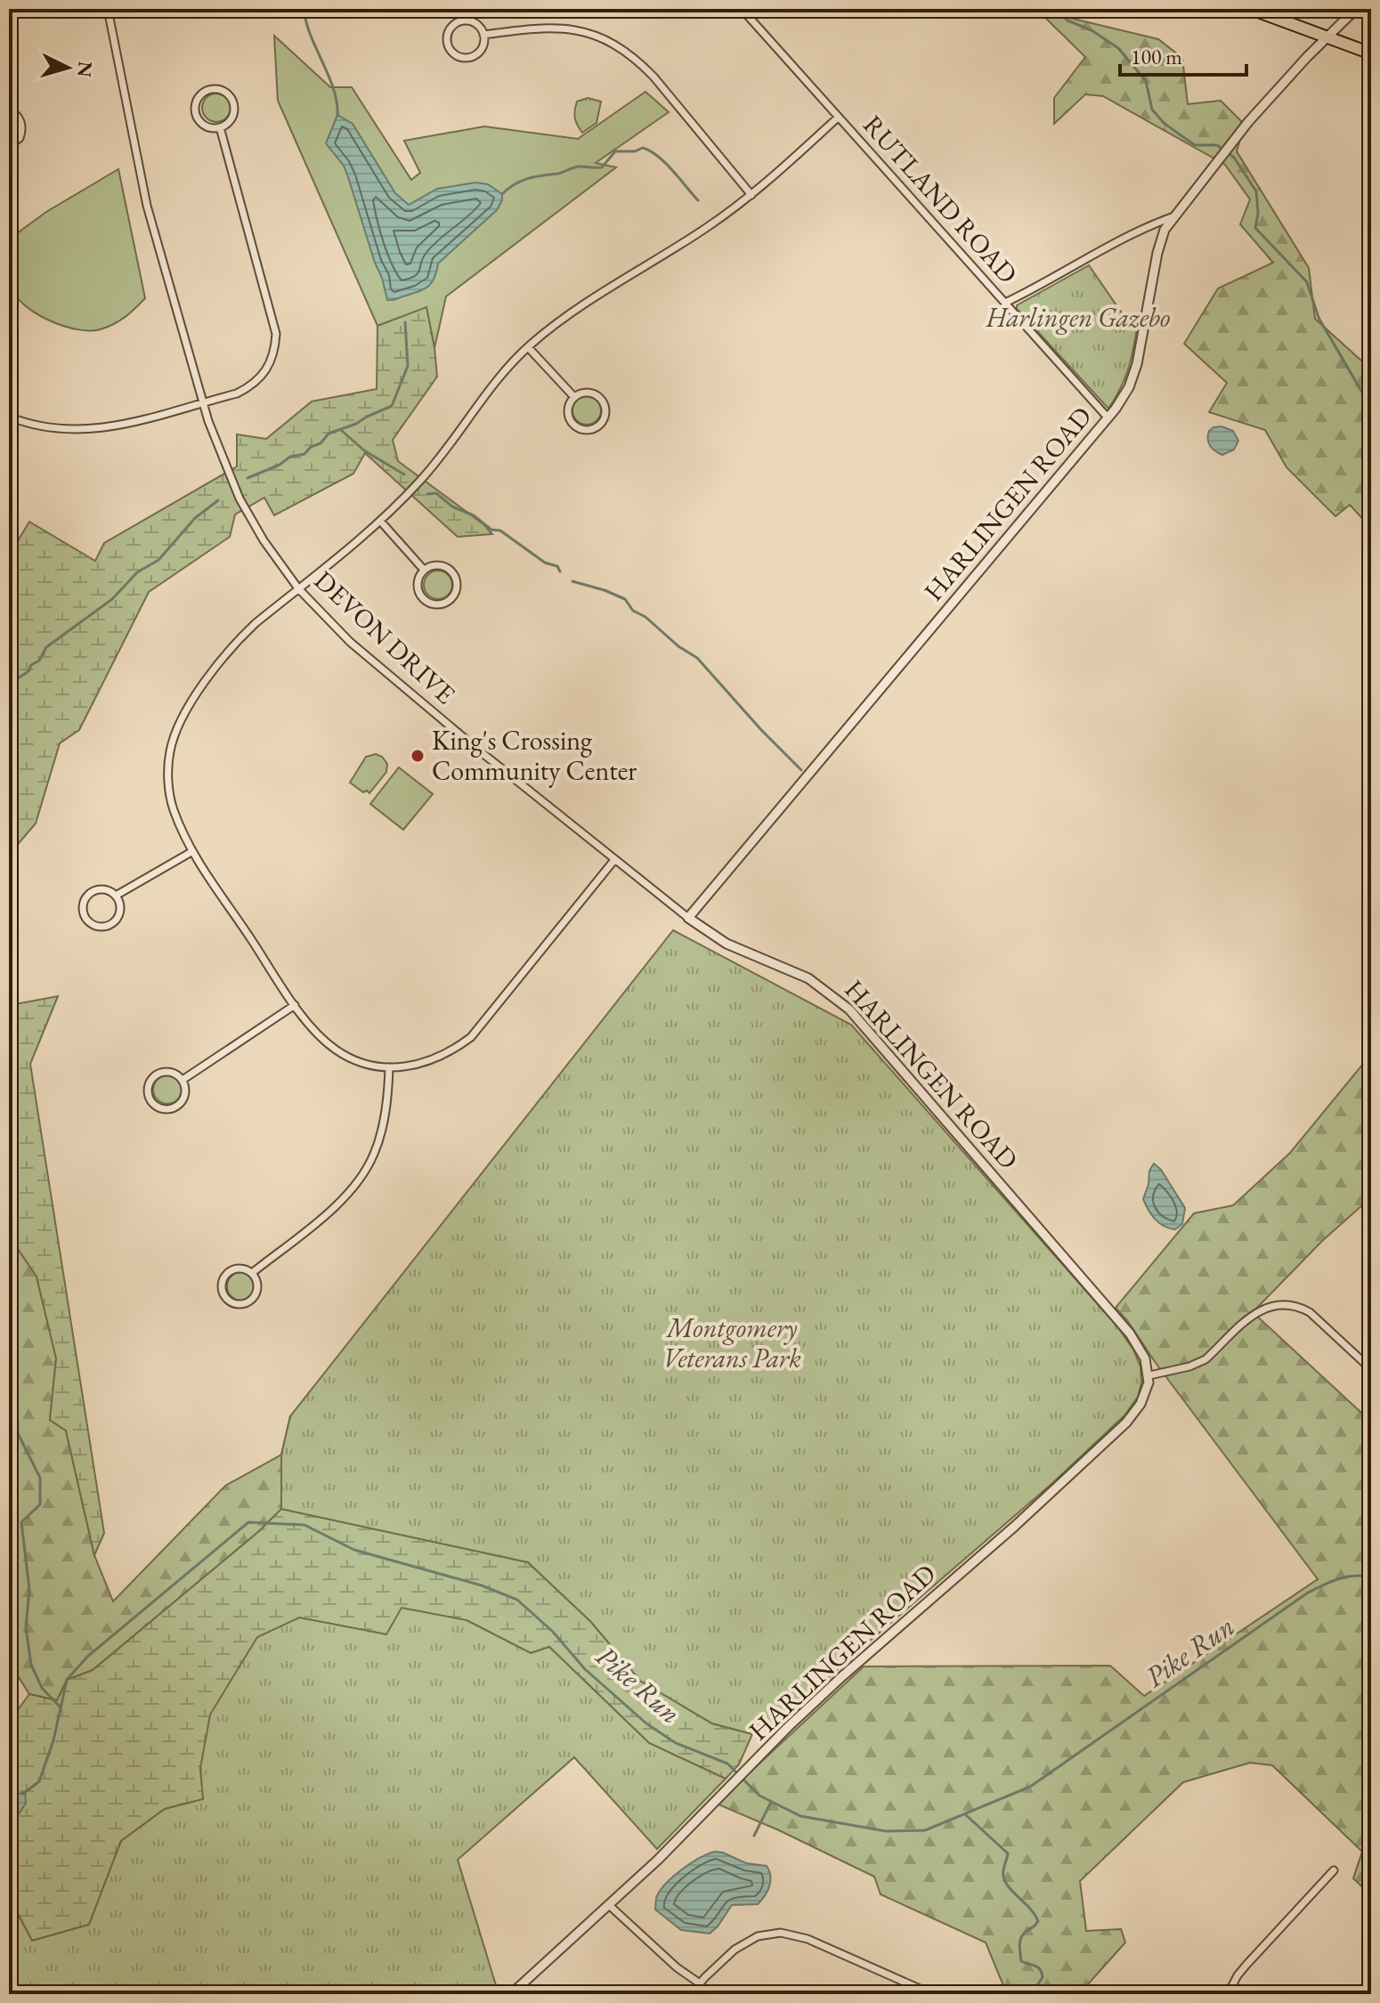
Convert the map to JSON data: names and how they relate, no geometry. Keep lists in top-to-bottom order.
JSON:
{
  "streets": {
    "street": ["RUTLAND ROAD", "HARLINGEN ROAD", "DEVON DRIVE"]
  },
  "crossings": [
    ["RUTLAND ROAD", "HARLINGEN ROAD"],
    ["HARLINGEN ROAD", "DEVON DRIVE"]
  ],
  "water": ["Pike Run"],
  "parks": ["Harlingen Gazebo", "Montgomery Veterans Park"],
  "places": ["King's Crossing Community Center"],
  "scale_bar": "100 m",
  "north": "right"
}
